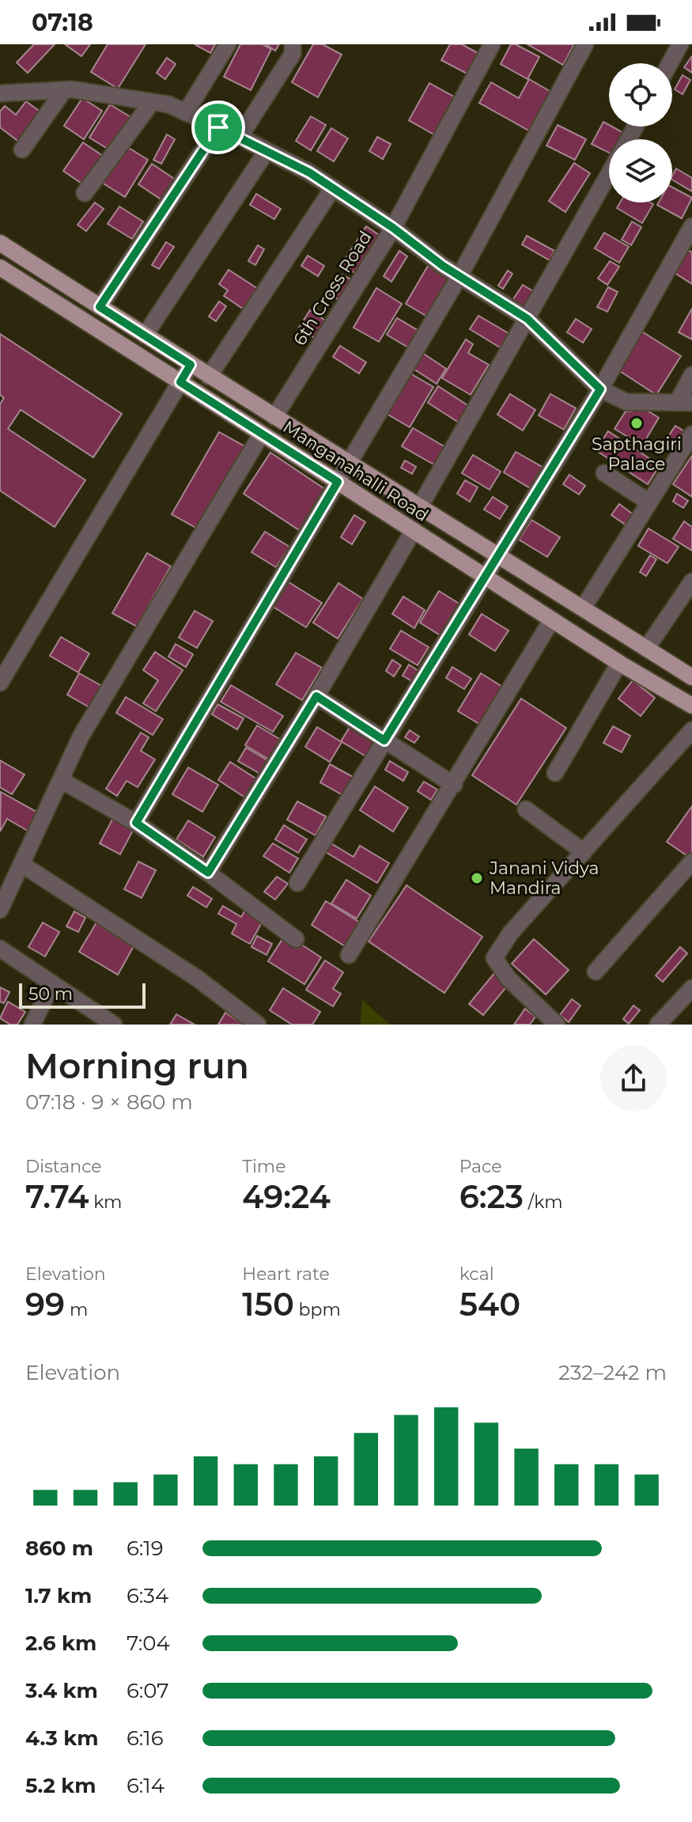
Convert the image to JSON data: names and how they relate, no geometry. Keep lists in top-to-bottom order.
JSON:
{
  "streets": {
    "main road": ["Manganahalli Road"],
    "street": ["6th Cross Road"]
  },
  "crossings": [
    ["6th Cross Road", "Manganahalli Road"]
  ],
  "places": ["Sapthagiri Palace", "Janani Vidya Mandira"],
  "scale_bar": "50 m",
  "page": {
    "status": "07:18",
    "scale": "50 m",
    "heading": ["Morning run", "07:18 · 9 × 860 m"],
    "stats": [
      ["Distance", "7.74 km"],
      ["Time", "49:24"],
      ["Pace", "6:23 /km"],
      ["Elevation", "99 m"],
      ["Heart rate", "150 bpm"],
      ["kcal", "540"]
    ],
    "chart": ["Elevation", "232–242 m"],
    "list": [
      {
        "name": "860 m",
        "note": "6:19"
      },
      {
        "name": "1.7 km",
        "note": "6:34"
      },
      {
        "name": "2.6 km",
        "note": "7:04"
      },
      {
        "name": "3.4 km",
        "note": "6:07"
      },
      {
        "name": "4.3 km",
        "note": "6:16"
      },
      {
        "name": "5.2 km",
        "note": "6:14"
      }
    ]
  }
}
